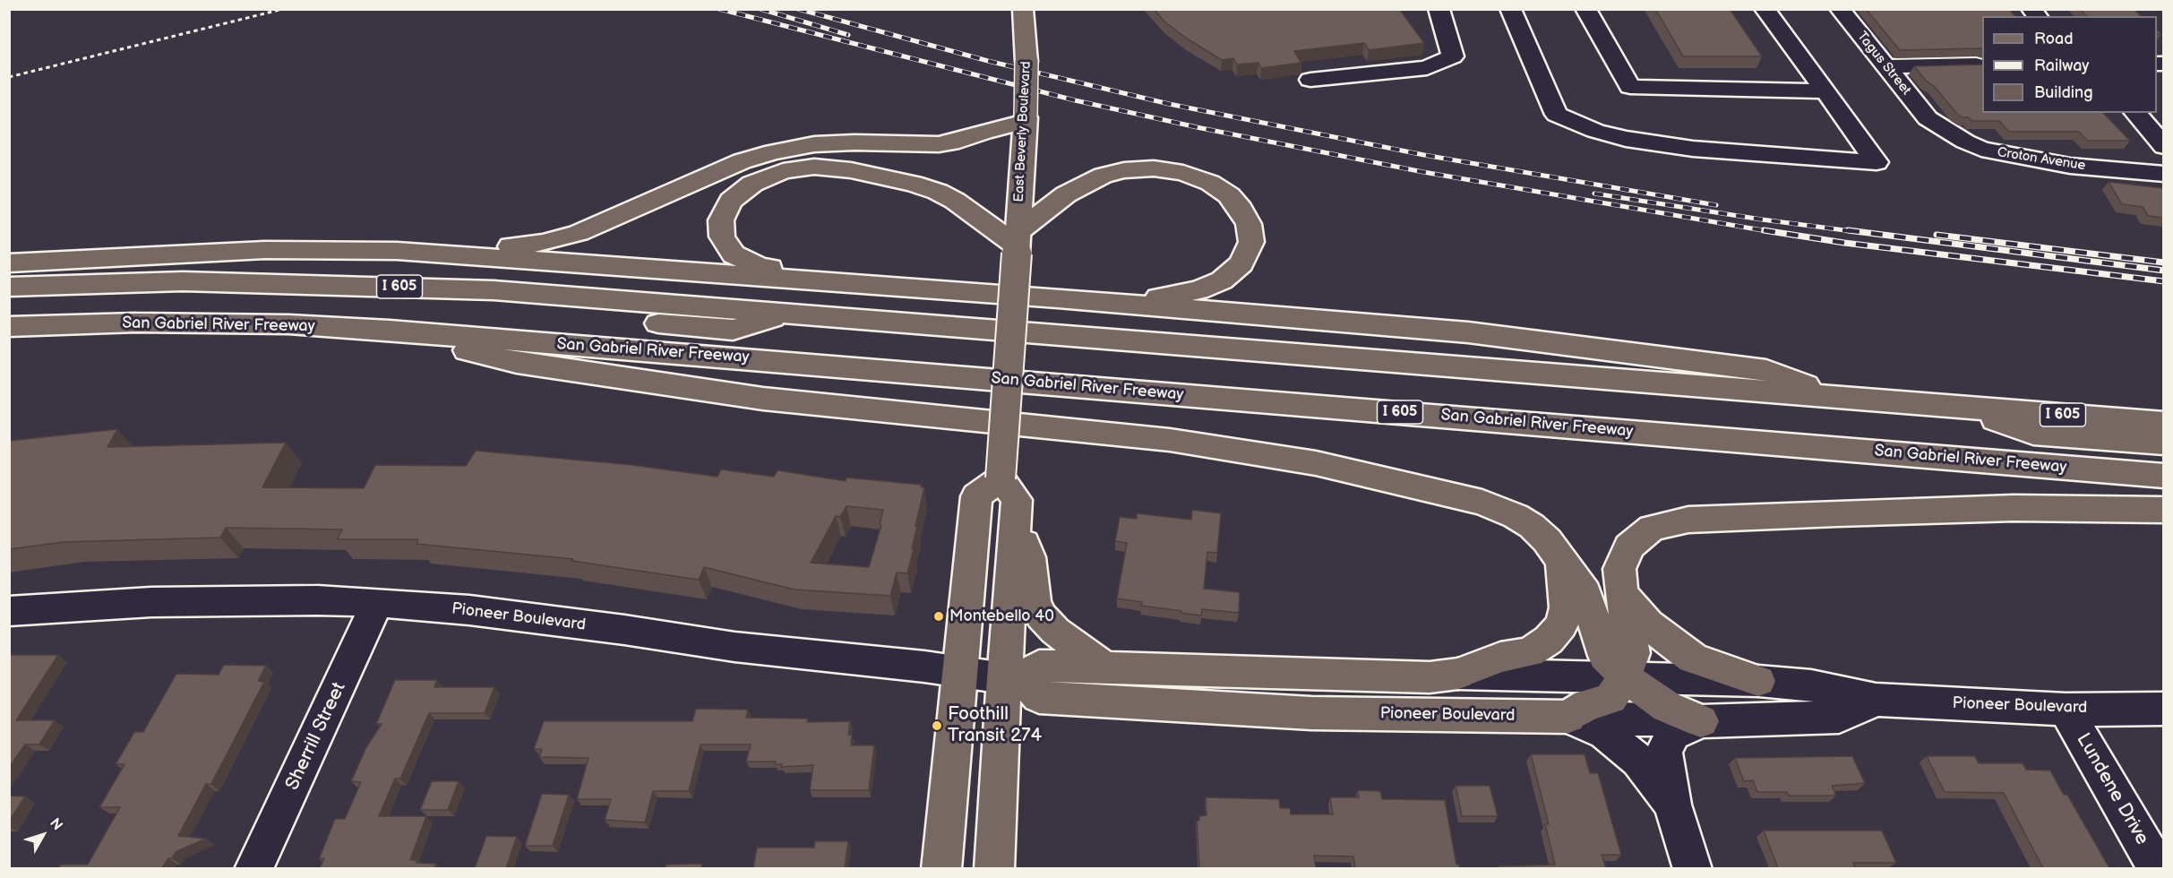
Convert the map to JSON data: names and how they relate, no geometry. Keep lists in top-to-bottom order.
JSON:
{
  "streets": {
    "main road": [
      "East Beverly Boulevard",
      "I 605",
      "San Gabriel River Freeway",
      "Pioneer Boulevard"
    ],
    "street": [
      "Tagus Street",
      "Croton Avenue",
      "Sherrill Street",
      "Lundene Drive"
    ]
  },
  "crossings": [
    ["Tagus Street", "Croton Avenue"],
    ["Pioneer Boulevard", "Sherrill Street"],
    ["Pioneer Boulevard", "Lundene Drive"]
  ],
  "places": ["Montebello 40", "Foothill Transit 274"],
  "legend": ["Road", "Railway", "Building"],
  "north": "top right"
}
